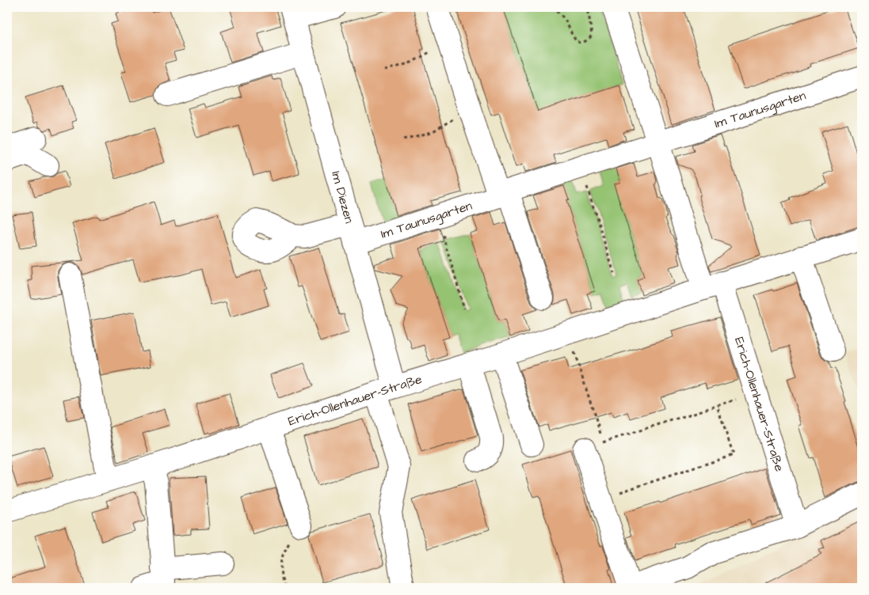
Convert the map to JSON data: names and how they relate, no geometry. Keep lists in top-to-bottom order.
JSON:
{
  "streets": {
    "street": ["Im Taunusgarten", "Im Diezen", "Erich-Ollenhauer-Straße"]
  },
  "crossings": [
    ["Im Taunusgarten", "Im Diezen"],
    ["Im Taunusgarten", "Erich-Ollenhauer-Straße"],
    ["Im Diezen", "Erich-Ollenhauer-Straße"]
  ]
}
